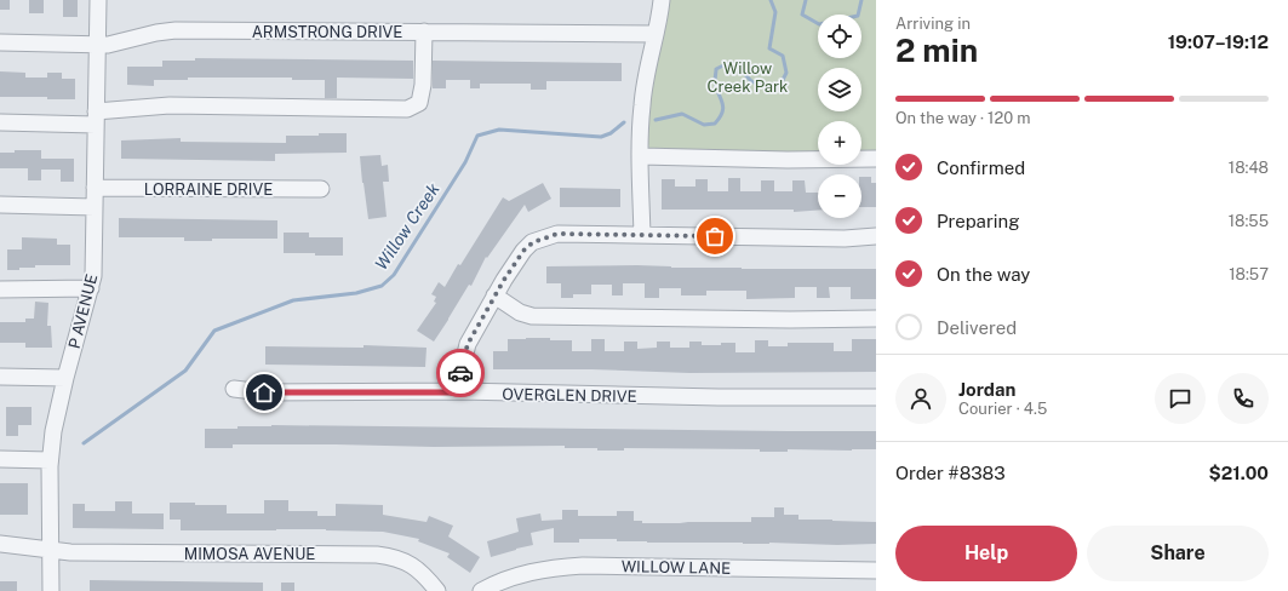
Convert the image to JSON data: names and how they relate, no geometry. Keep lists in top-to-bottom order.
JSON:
{
  "streets": {
    "street": [
      "ARMSTRONG DRIVE",
      "LORRAINE DRIVE",
      "P AVENUE",
      "OVERGLEN DRIVE",
      "MIMOSA AVENUE",
      "WILLOW LANE"
    ]
  },
  "crossings": [
    ["ARMSTRONG DRIVE", "P AVENUE"],
    ["LORRAINE DRIVE", "P AVENUE"],
    ["P AVENUE", "MIMOSA AVENUE"]
  ],
  "water": ["Willow Creek"],
  "parks": ["Willow Creek Park"],
  "page": {
    "heading": ["2 min", "Arriving in", "19:07–19:12"],
    "panel": [
      "Jordan",
      "Courier · 4.5",
      "Order #8383",
      "$21.00"
    ],
    "map_buttons": ["+", "−"],
    "bar": "On the way · 120 m",
    "list": [
      ["Confirmed", "18:48"],
      ["Preparing", "18:55"],
      ["On the way", "18:57"],
      "Delivered"
    ],
    "buttons": ["Help", "Share"]
  }
}
